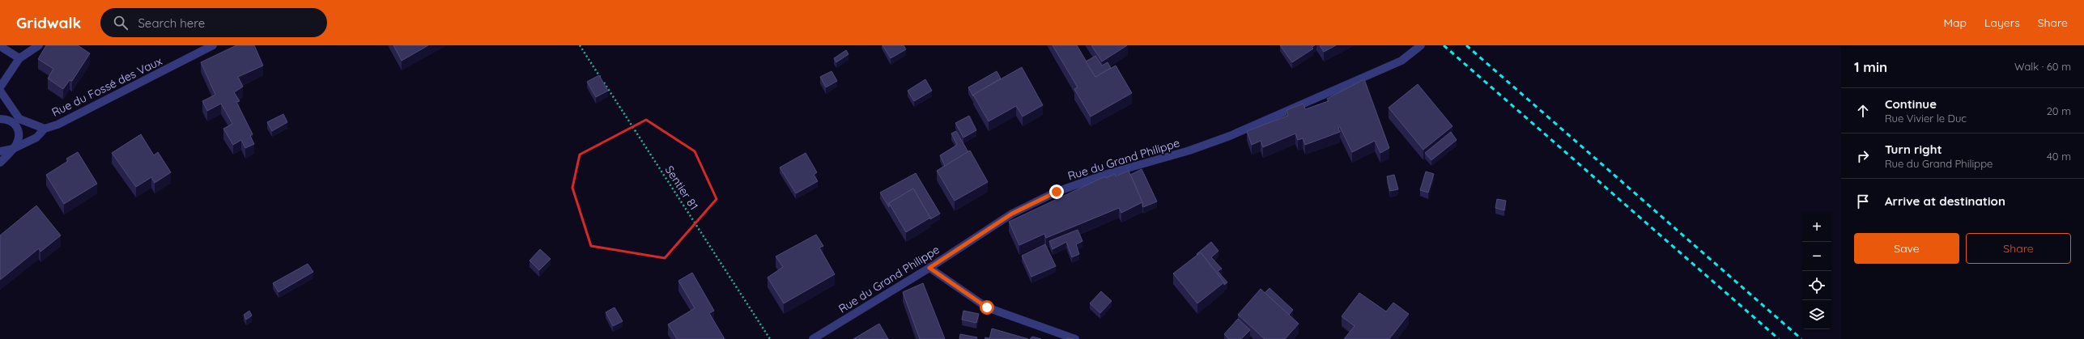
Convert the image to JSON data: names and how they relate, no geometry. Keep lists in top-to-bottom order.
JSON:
{
  "streets": {
    "street": ["Rue du Fossé des Vaux", "Rue du Grand Philippe"],
    "path": ["Sentier 81"]
  },
  "page": {
    "header": "Gridwalk",
    "search": "Search here",
    "nav": ["Map", "Layers", "Share"],
    "heading": ["1 min", "Walk · 60 m"],
    "list": [
      ["Continue", "Rue Vivier le Duc", "20 m"],
      ["Turn right", "Rue du Grand Philippe", "40 m"],
      "Arrive at destination"
    ],
    "map_buttons": ["+", "−"],
    "buttons": ["Save", "Share"]
  }
}
